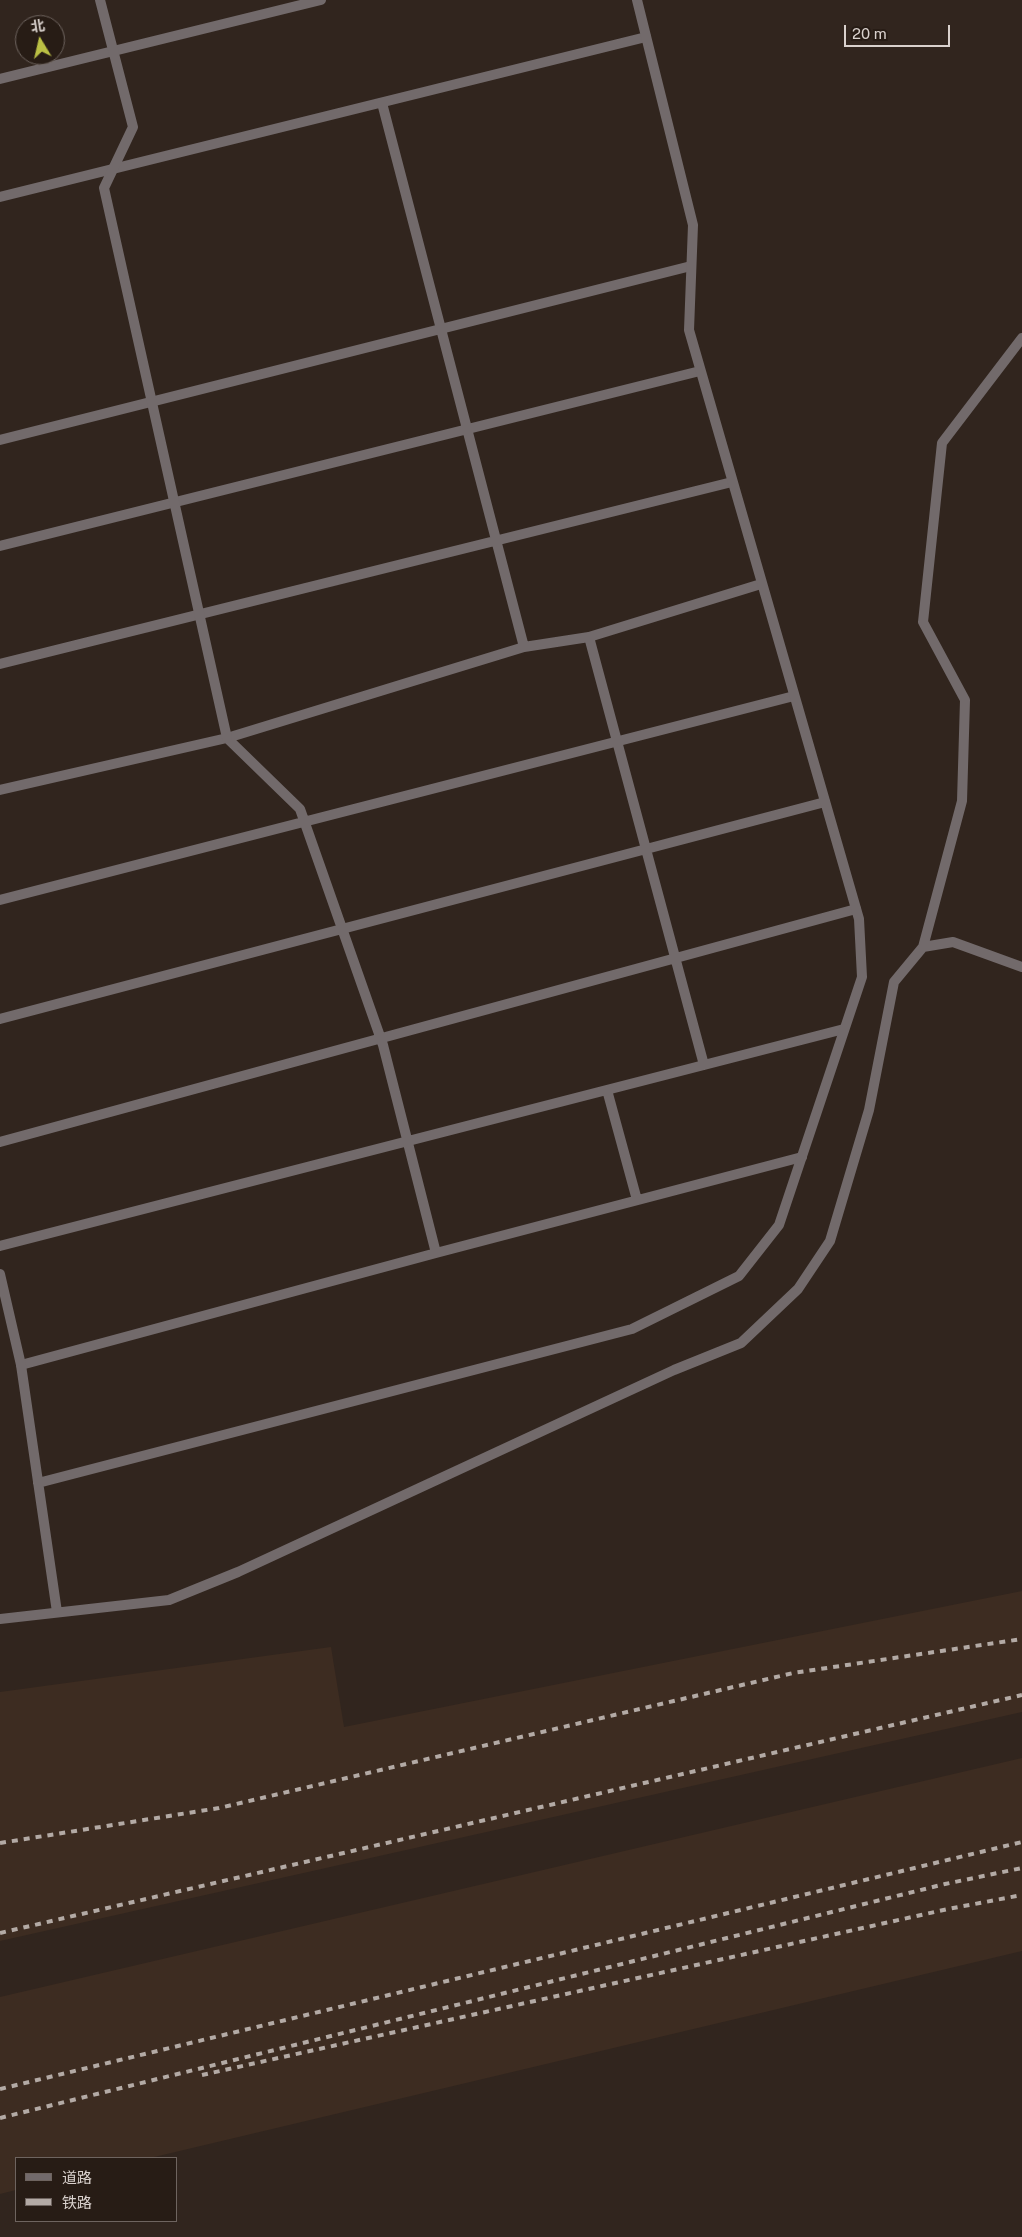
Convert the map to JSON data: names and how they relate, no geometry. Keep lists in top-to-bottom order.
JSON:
{
  "legend": ["道路", "铁路"],
  "scale_bar": "20 m",
  "north": "top"
}
